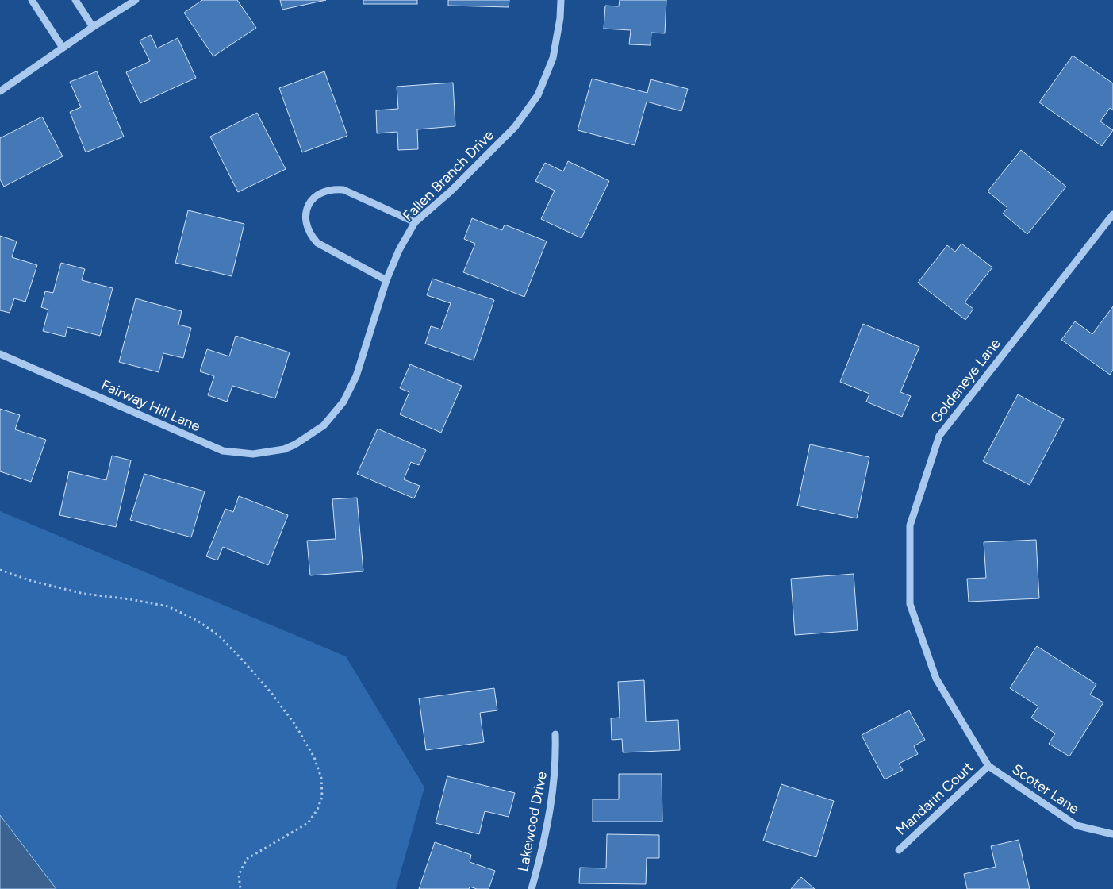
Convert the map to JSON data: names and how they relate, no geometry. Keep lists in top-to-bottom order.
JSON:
{
  "streets": {
    "street": [
      "Fallen Branch Drive",
      "Goldeneye Lane",
      "Fairway Hill Lane",
      "Scoter Lane",
      "Mandarin Court",
      "Lakewood Drive"
    ]
  },
  "crossings": [
    ["Fallen Branch Drive", "Fairway Hill Lane"],
    ["Goldeneye Lane", "Scoter Lane"],
    ["Goldeneye Lane", "Mandarin Court"],
    ["Scoter Lane", "Mandarin Court"]
  ]
}
